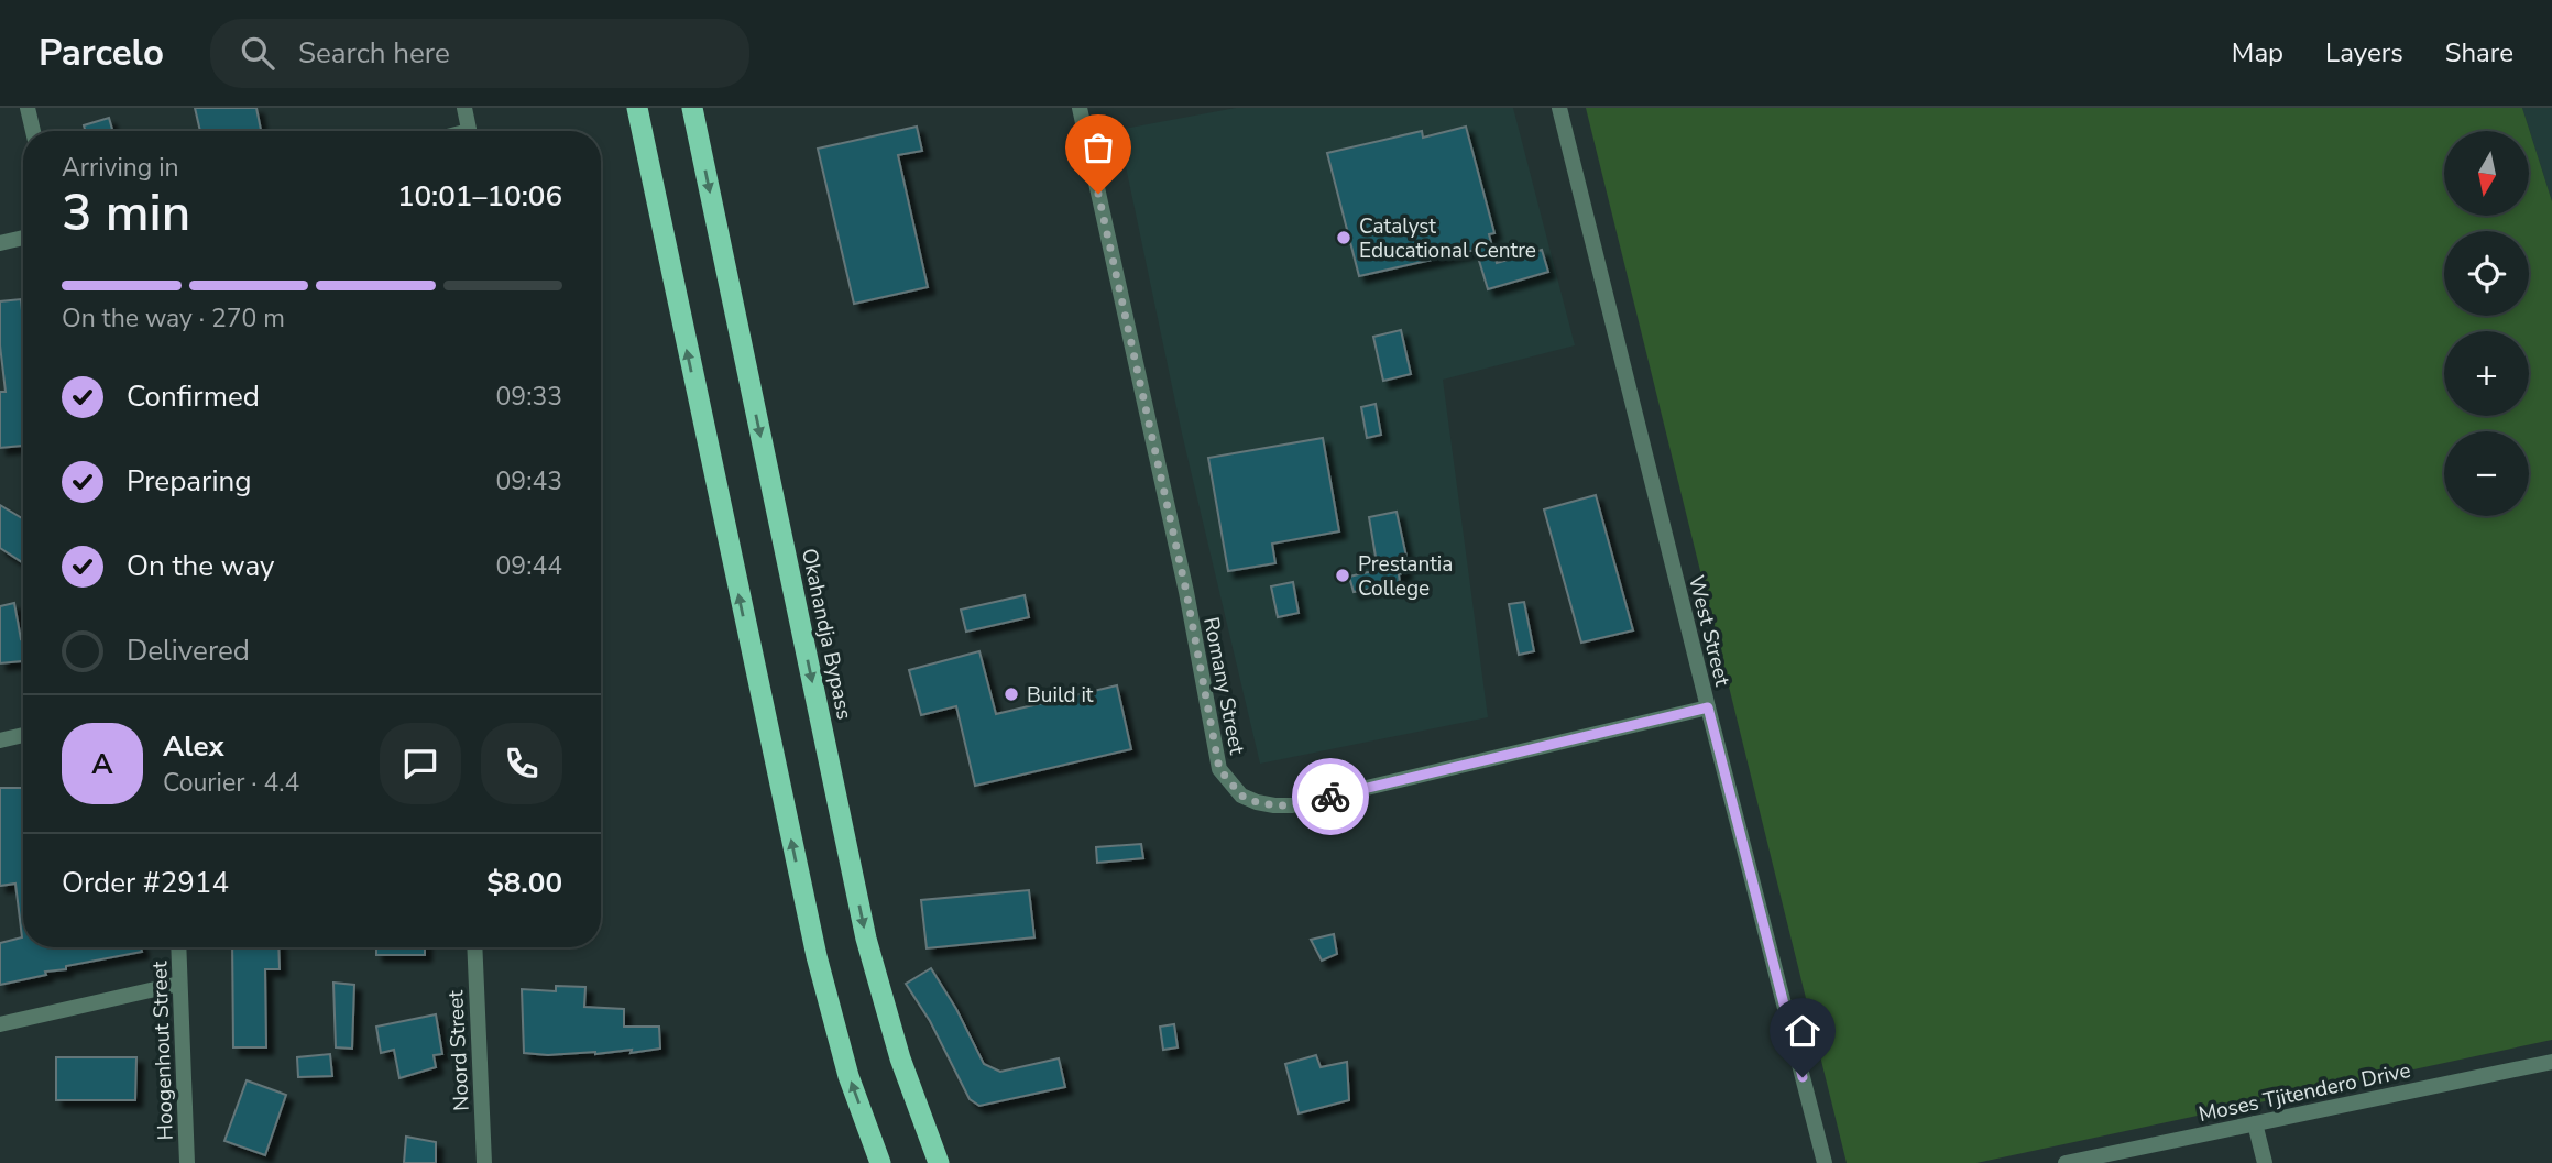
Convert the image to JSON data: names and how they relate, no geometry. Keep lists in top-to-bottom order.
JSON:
{
  "streets": {
    "highway": ["Okahandja Bypass"],
    "street": [
      "West Street",
      "Romany Street",
      "Hoogenhout Street",
      "Noord Street",
      "Moses Tjitendero Drive"
    ]
  },
  "crossings": [
    ["West Street", "Romany Street"]
  ],
  "places": ["Catalyst Educational Centre", "Prestantia College", "Build it"],
  "north": "bottom",
  "page": {
    "header": "Parcelo",
    "search": "Search here",
    "nav": ["Map", "Layers", "Share"],
    "map_buttons": ["+", "−"],
    "heading": ["3 min", "Arriving in", "10:01–10:06"],
    "panel": [
      "Alex",
      "Courier · 4.4",
      "Order #2914",
      "$8.00"
    ],
    "bar": "On the way · 270 m",
    "list": [
      ["Confirmed", "09:33"],
      ["Preparing", "09:43"],
      ["On the way", "09:44"],
      "Delivered"
    ],
    "round": "A"
  }
}
